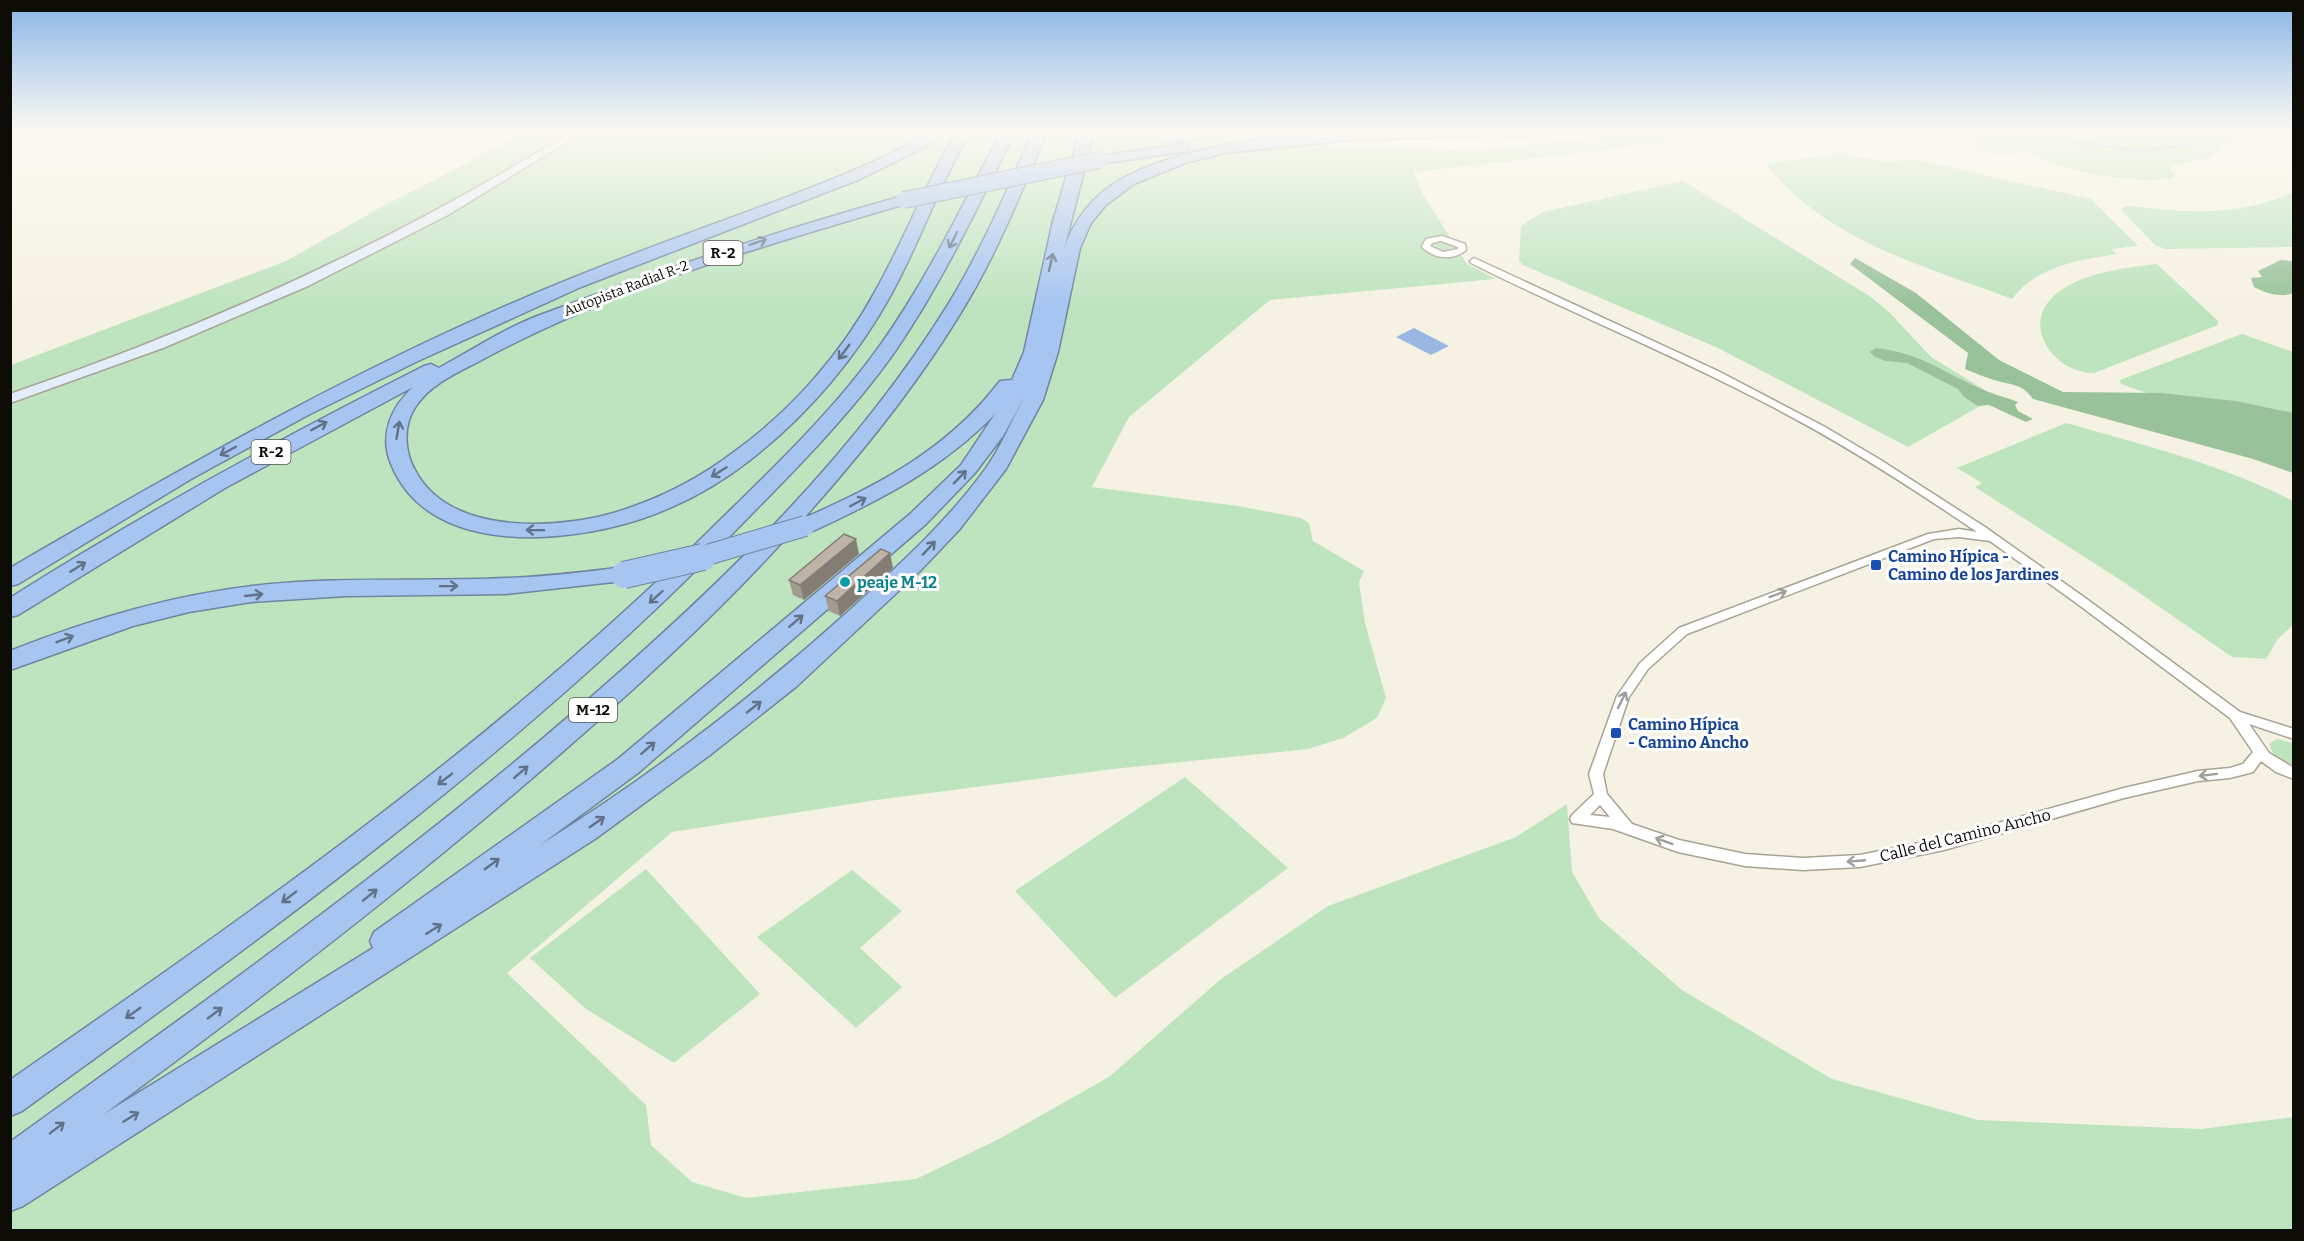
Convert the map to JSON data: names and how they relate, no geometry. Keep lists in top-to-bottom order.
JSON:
{
  "streets": {
    "highway": ["R-2", "Autopista Radial R-2", "M-12"],
    "street": ["Calle del Camino Ancho"]
  },
  "crossings": [
    ["R-2", "Autopista Radial R-2"]
  ],
  "one_way": ["Calle del Camino Ancho"],
  "places": {
    "transit": ["Camino Hípica - Camino de los Jardines", "Camino Hípica - Camino Ancho"],
    "other": ["peaje M-12"]
  }
}
